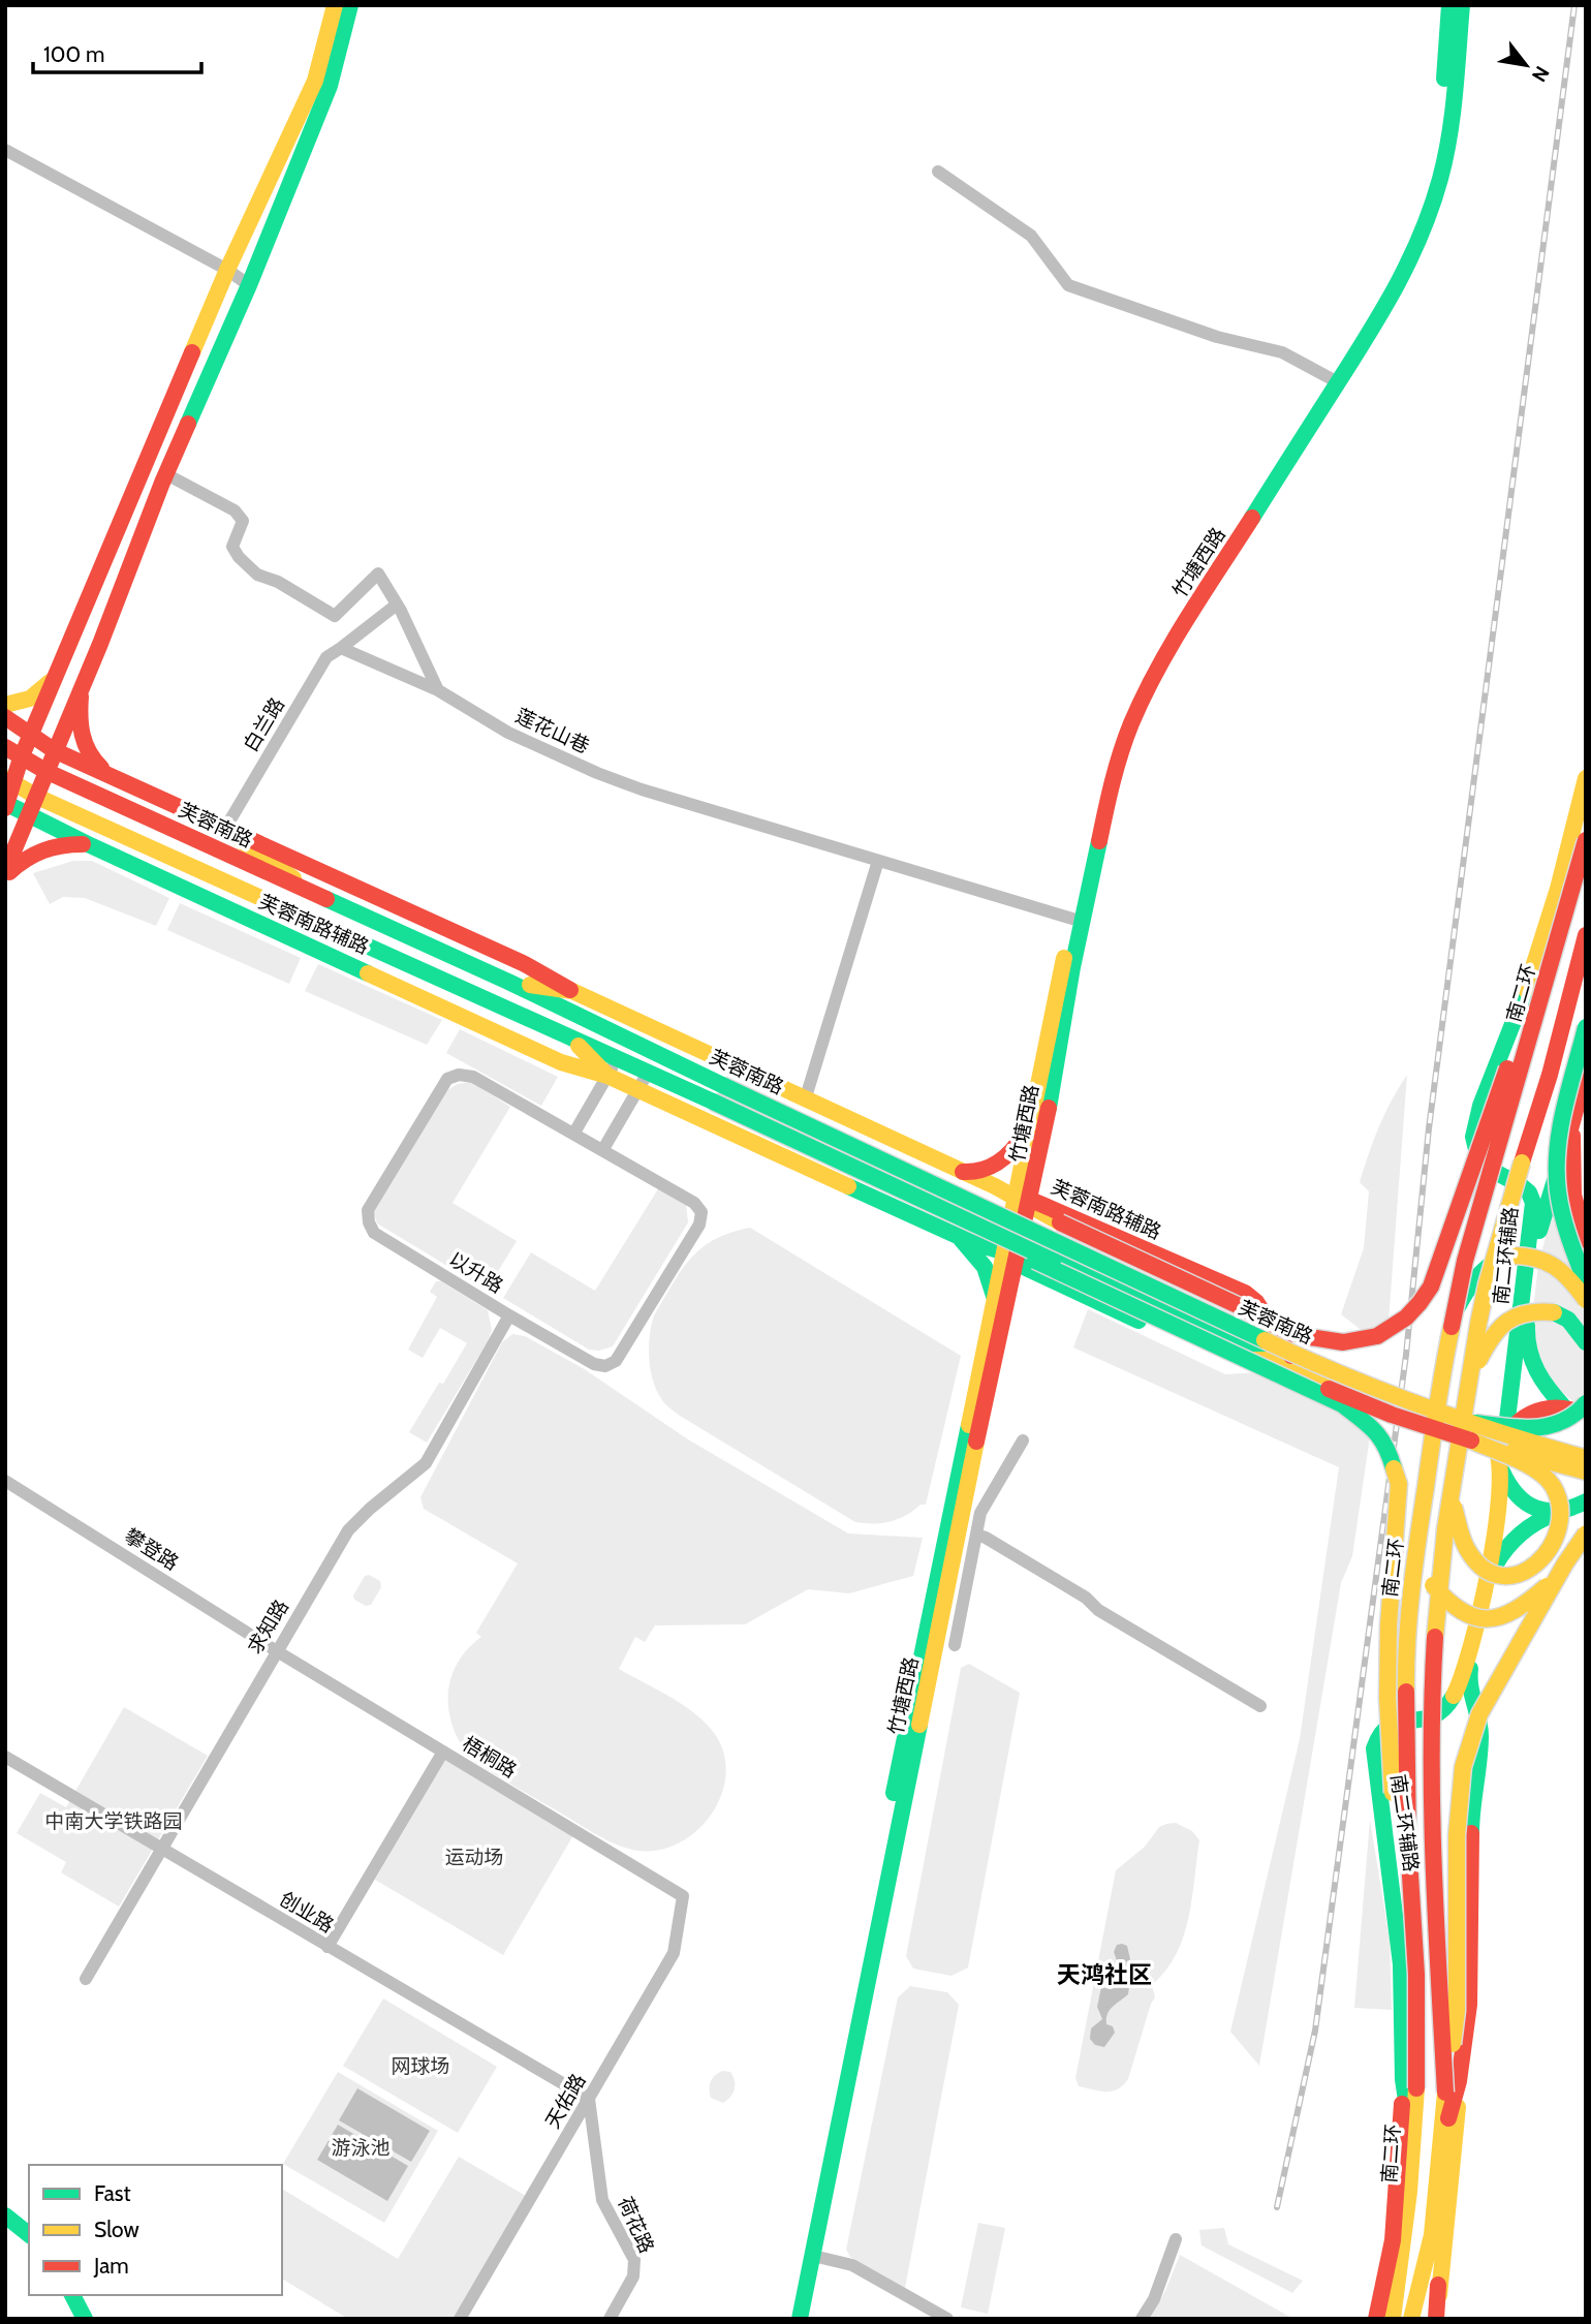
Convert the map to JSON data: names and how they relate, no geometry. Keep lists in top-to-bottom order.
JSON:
{
  "streets": {
    "main road": [
      "竹塘西路",
      "芙蓉南路",
      "芙蓉南路辅路",
      "南二环",
      "南二环辅路"
    ],
    "street": [
      "白兰路",
      "莲花山巷",
      "以升路",
      "攀登路",
      "求知路",
      "梧桐路",
      "创业路",
      "天佑路",
      "荷花路"
    ]
  },
  "crossings": [
    ["竹塘西路", "莲花山巷"],
    ["竹塘西路", "芙蓉南路辅路"],
    ["白兰路", "莲花山巷"],
    ["南二环", "南二环辅路"],
    ["以升路", "求知路"],
    ["攀登路", "求知路"],
    ["攀登路", "梧桐路"],
    ["求知路", "梧桐路"],
    ["求知路", "创业路"],
    ["梧桐路", "天佑路"],
    ["创业路", "天佑路"],
    ["创业路", "荷花路"],
    ["天佑路", "荷花路"]
  ],
  "districts": ["天鸿社区"],
  "parks": [
    "中南大学铁路园",
    "运动场",
    "网球场",
    "游泳池"
  ],
  "legend": ["Fast", "Slow", "Jam"],
  "scale_bar": "100 m",
  "north": "bottom right"
}
